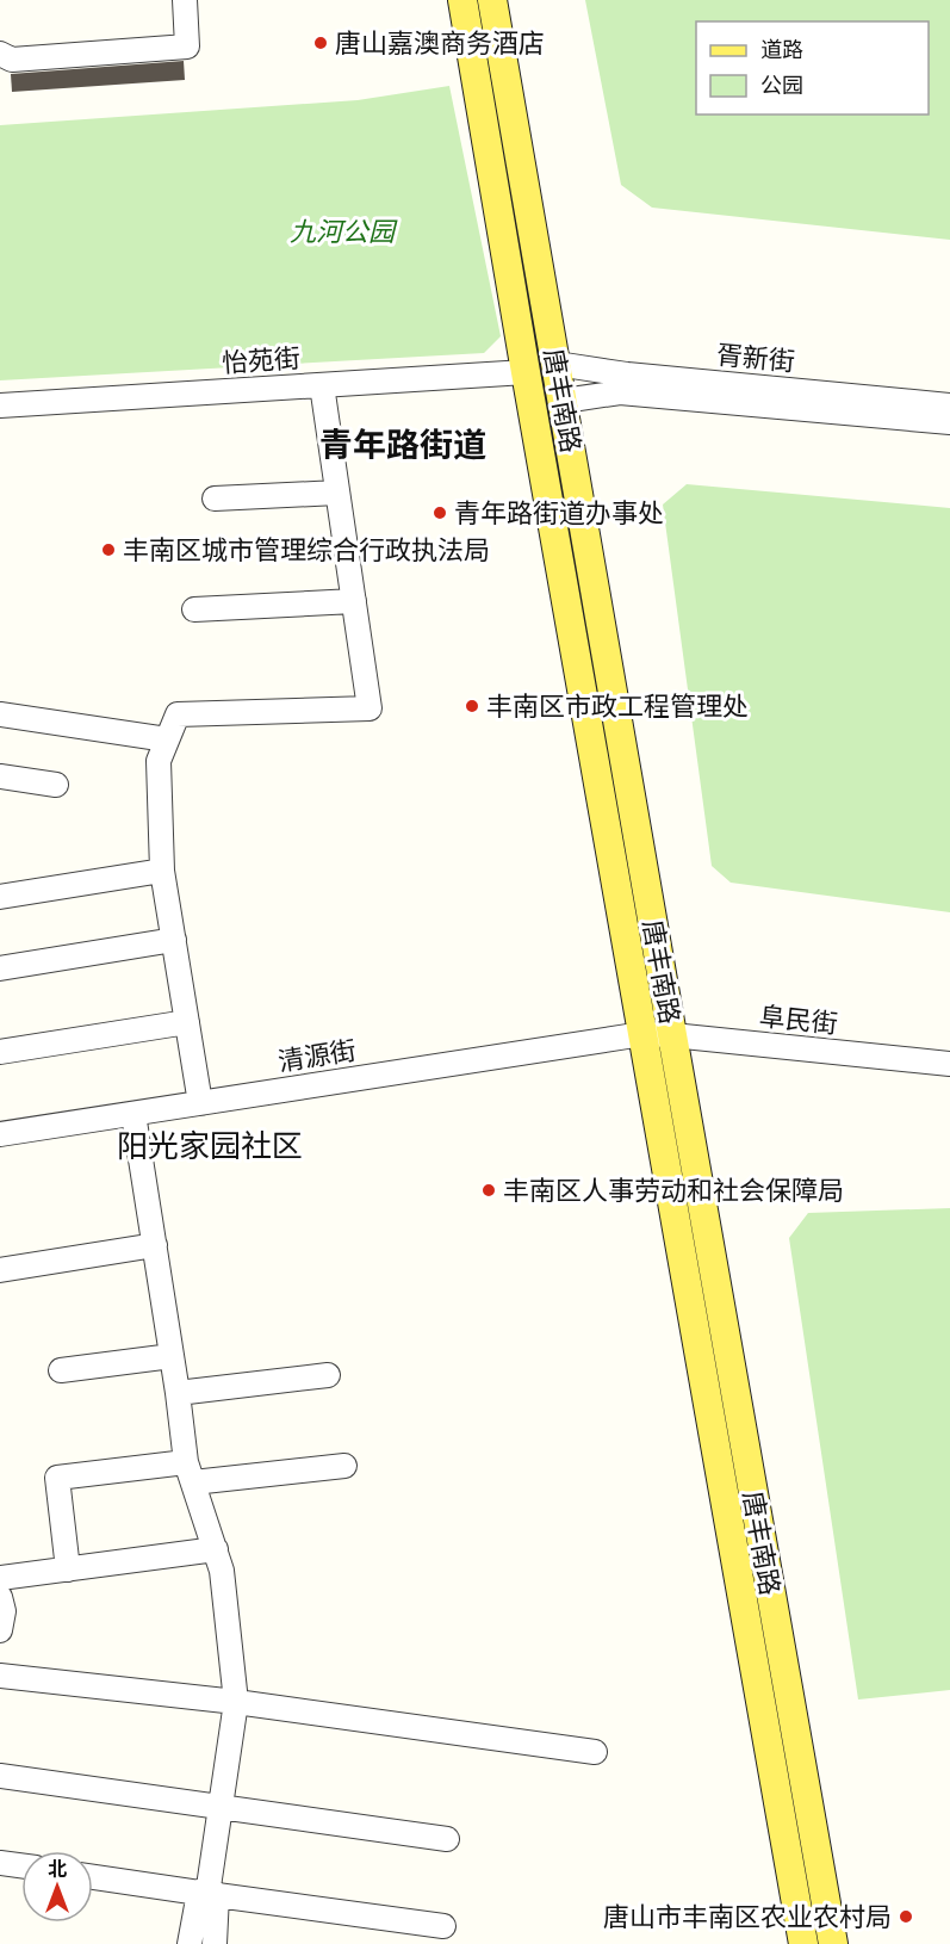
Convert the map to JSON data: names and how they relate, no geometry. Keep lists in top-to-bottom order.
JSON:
{
  "streets": {
    "main road": ["唐丰南路"],
    "street": [
      "胥新街",
      "怡苑街",
      "阜民街",
      "清源街"
    ]
  },
  "crossings": [
    ["胥新街", "唐丰南路"],
    ["怡苑街", "唐丰南路"],
    ["唐丰南路", "阜民街"],
    ["唐丰南路", "清源街"],
    ["阜民街", "清源街"]
  ],
  "districts": ["青年路街道", "阳光家园社区"],
  "parks": ["九河公园"],
  "places": [
    "唐山嘉澳商务酒店",
    "青年路街道办事处",
    "丰南区城市管理综合行政执法局",
    "丰南区市政工程管理处",
    "丰南区人事劳动和社会保障局",
    "唐山市丰南区农业农村局"
  ],
  "legend": ["道路", "公园"],
  "north": "top"
}
